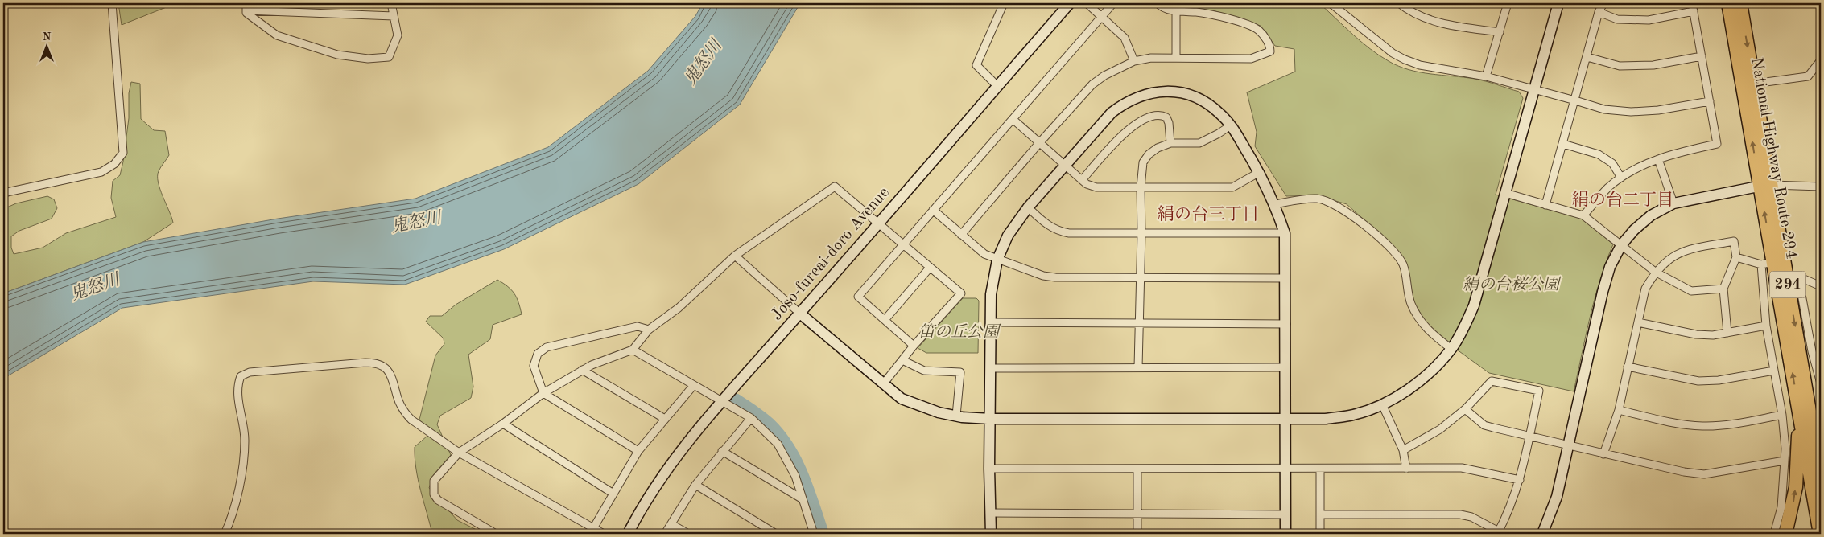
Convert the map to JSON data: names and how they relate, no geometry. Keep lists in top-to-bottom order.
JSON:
{
  "streets": {
    "highway": ["National Highway Route 294", "294"],
    "street": ["Joso-fureai-doro Avenue"]
  },
  "districts": ["絹の台二丁目", "絹の台三丁目"],
  "water": ["鬼怒川"],
  "parks": ["絹の台桜公園", "笛の丘公園"],
  "north": "top"
}
